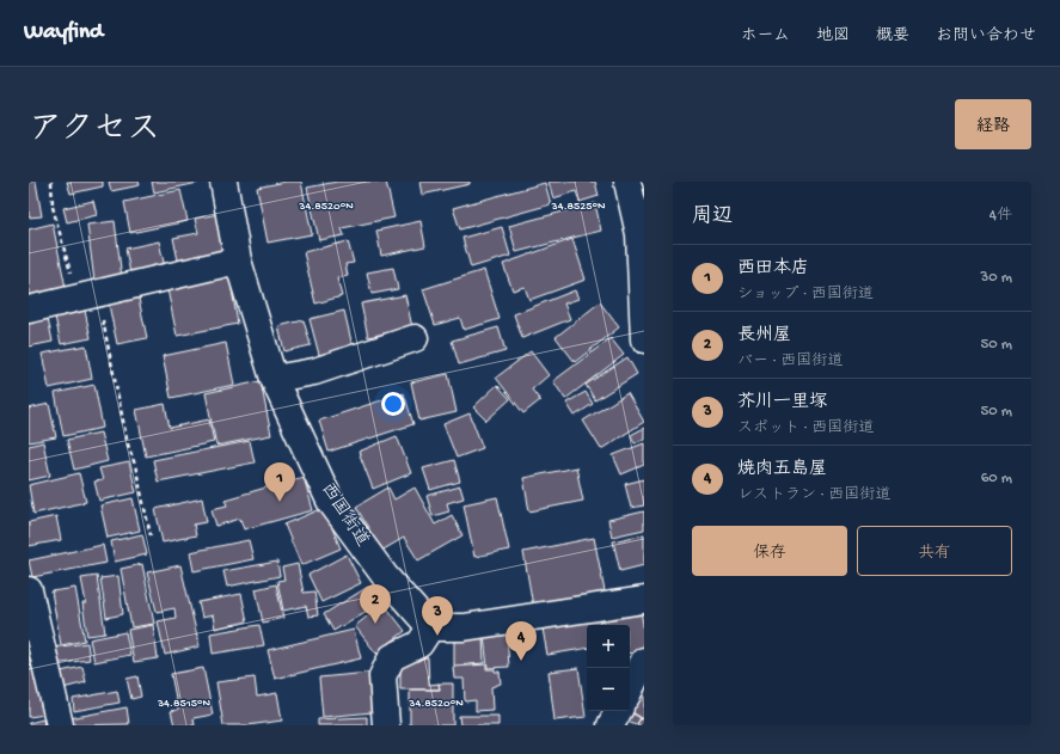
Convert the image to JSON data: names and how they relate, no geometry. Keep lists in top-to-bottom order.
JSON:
{
  "streets": {
    "street": ["西国街道"]
  },
  "page": {
    "header": "Wayfind",
    "nav": [
      "ホーム",
      "地図",
      "概要",
      "お問い合わせ"
    ],
    "title": "アクセス",
    "buttons": [
      "経路",
      ["保存", "共有"]
    ],
    "heading": ["周辺", "4件"],
    "list": [
      {
        "mark": "1",
        "name": "西田本店",
        "note": "ショップ · 西国街道",
        "value": "30 m"
      },
      {
        "mark": "2",
        "name": "長州屋",
        "note": "バー · 西国街道",
        "value": "50 m"
      },
      {
        "mark": "3",
        "name": "芥川一里塚",
        "note": "スポット · 西国街道",
        "value": "50 m"
      },
      {
        "mark": "4",
        "name": "焼肉五島屋",
        "note": "レストラン · 西国街道",
        "value": "60 m"
      }
    ],
    "pins": [
      "1",
      "2",
      "3",
      "4"
    ],
    "map_buttons": ["+", "−"]
  },
  "coordinates": ["34.8520°N", "34.8525°N", "34.8515°N"]
}
